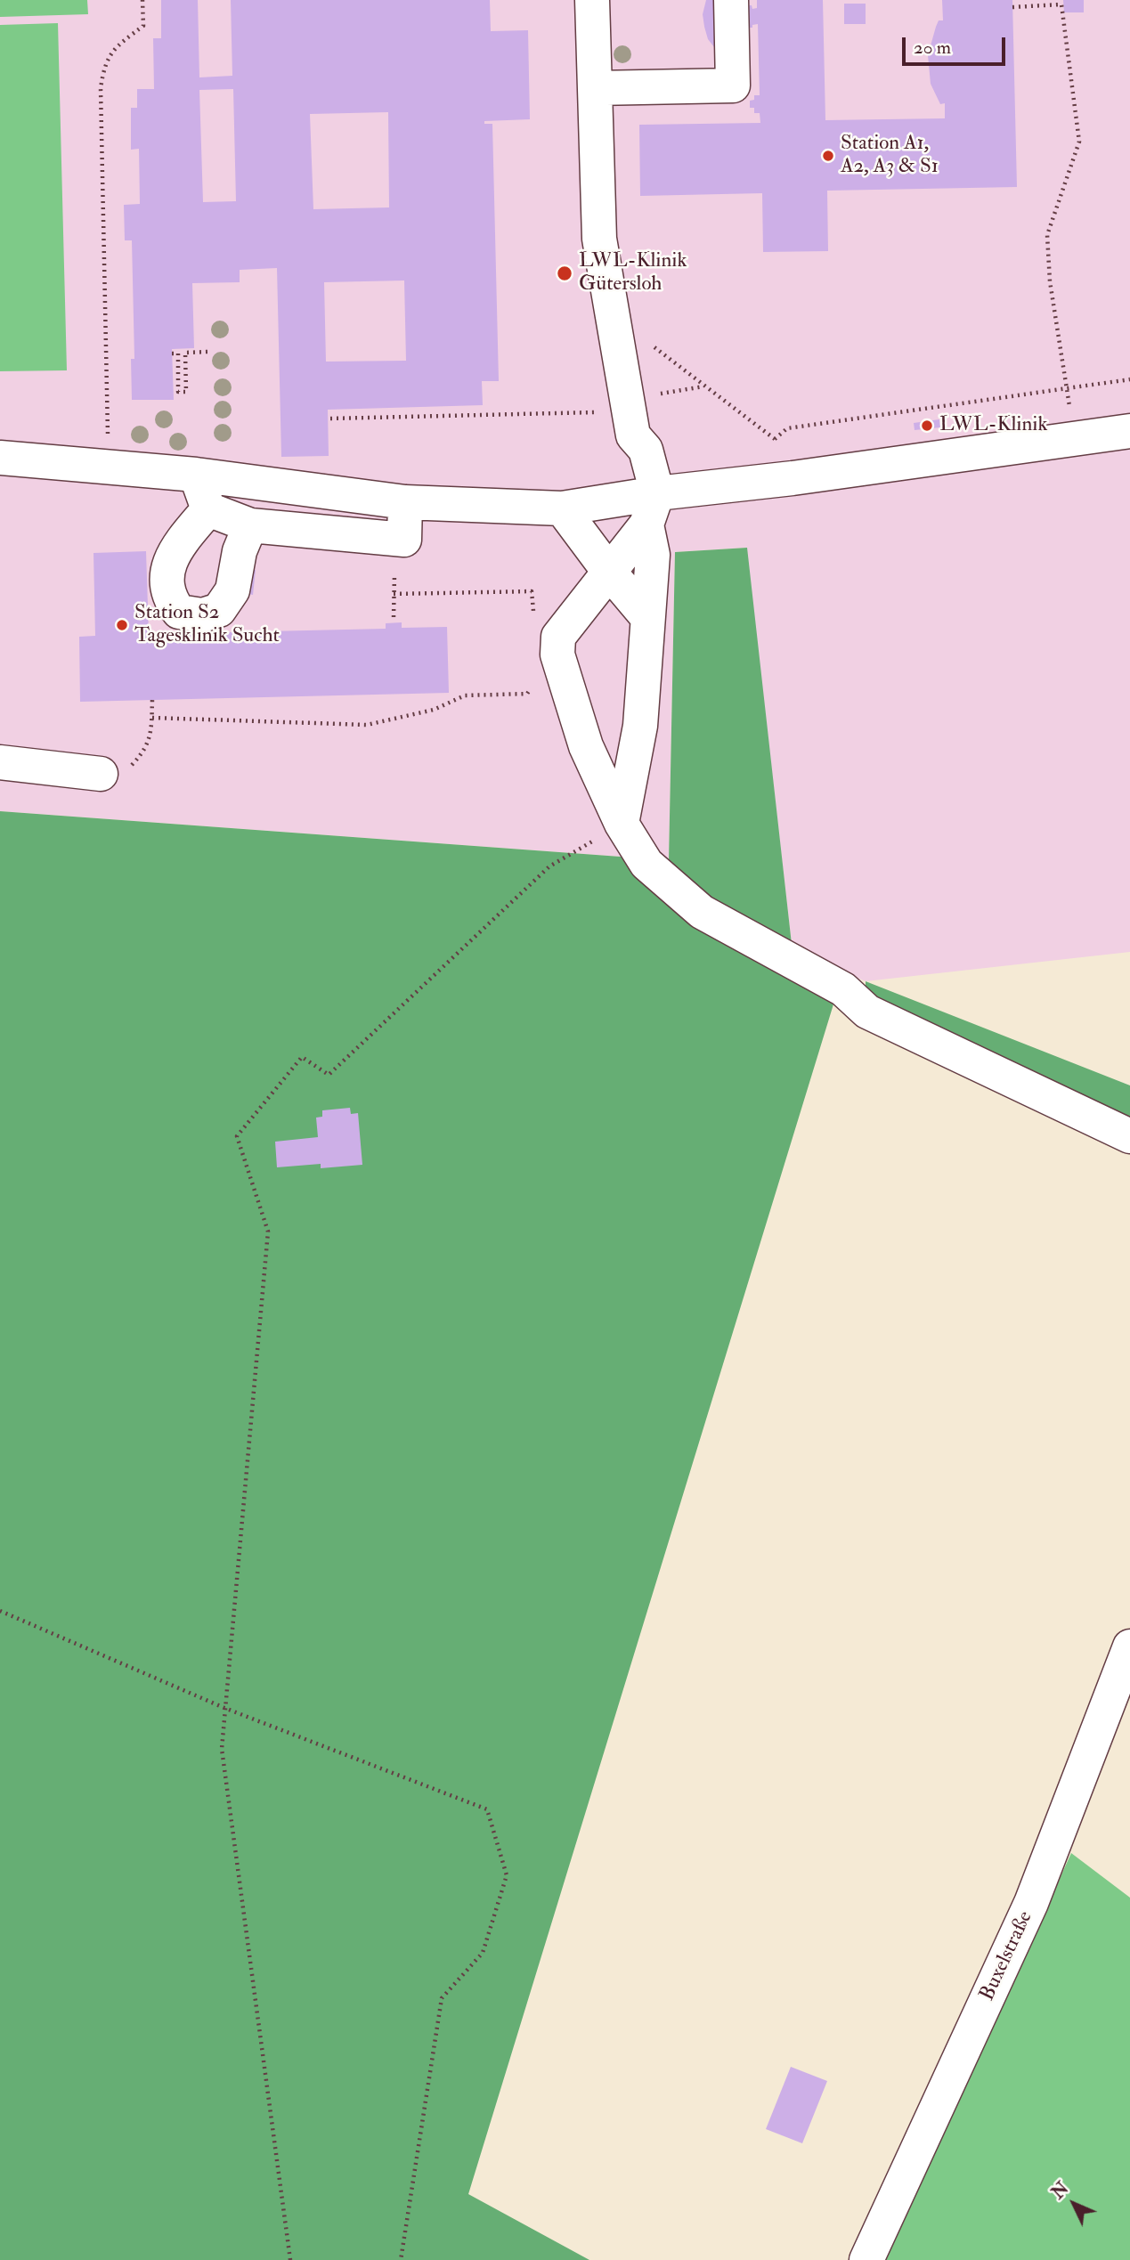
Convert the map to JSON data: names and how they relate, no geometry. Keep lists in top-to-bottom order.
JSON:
{
  "streets": {
    "street": ["Buxelstraße"]
  },
  "places": [
    "Station A1, A2, A3 & S1",
    "LWL-Klinik Gütersloh",
    "LWL-Klinik",
    "Station S2 Tagesklinik Sucht"
  ],
  "scale_bar": "20 m",
  "north": "top left"
}
